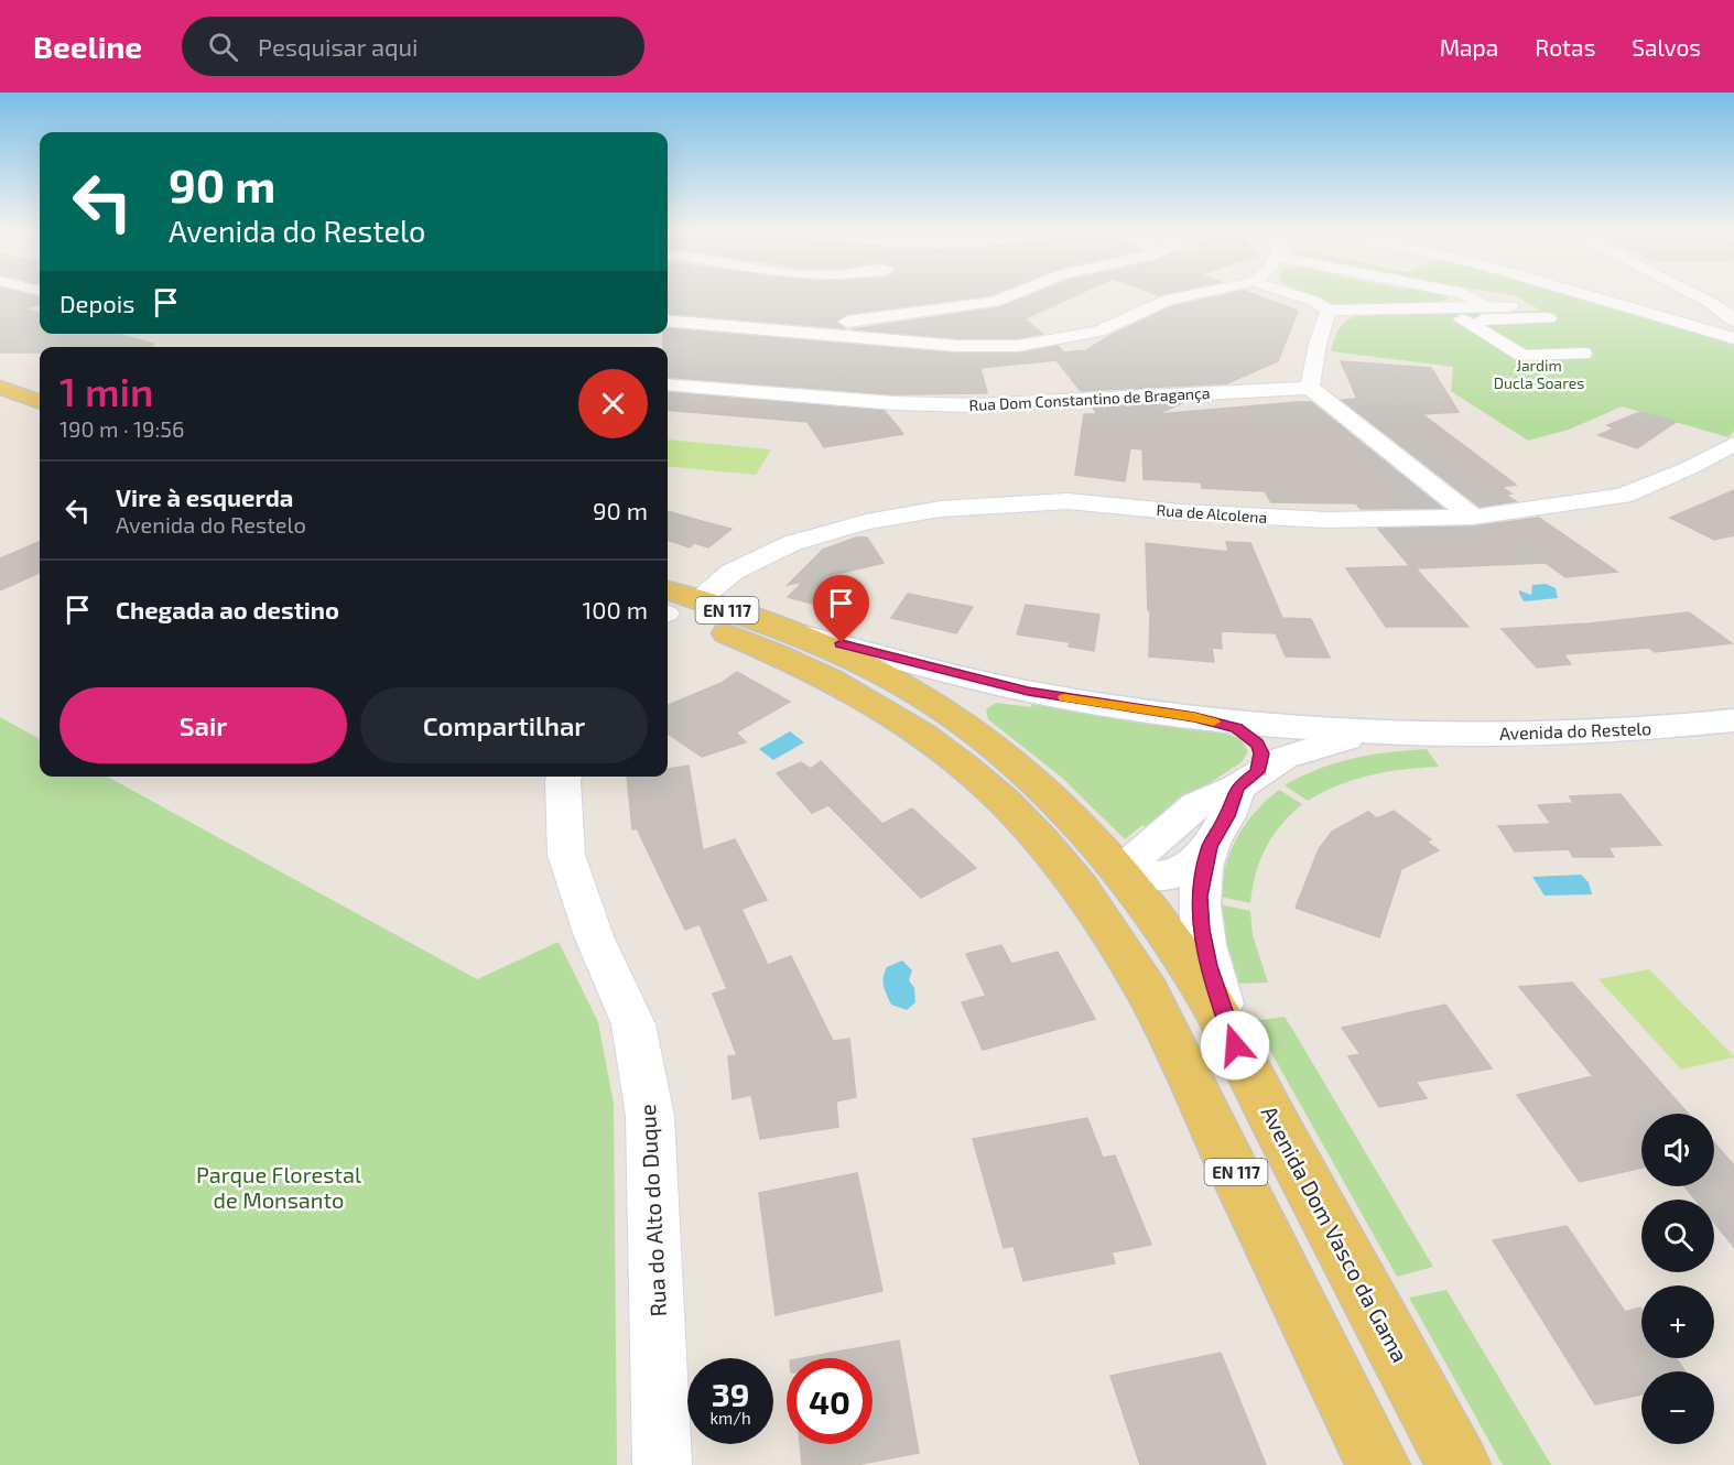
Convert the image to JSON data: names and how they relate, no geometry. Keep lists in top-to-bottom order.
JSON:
{
  "streets": {
    "main road": ["EN 117", "Avenida Dom Vasco da Gama"],
    "street": [
      "Rua Dom Constantino de Bragança",
      "Rua de Alcolena",
      "Avenida do Restelo",
      "Rua do Alto do Duque"
    ]
  },
  "crossings": [
    ["Rua de Alcolena", "EN 117"],
    ["EN 117", "Avenida do Restelo"],
    ["EN 117", "Avenida Dom Vasco da Gama"],
    ["Avenida do Restelo", "Avenida Dom Vasco da Gama"]
  ],
  "parks": ["Jardim Ducla Soares", "Parque Florestal de Monsanto"],
  "page": {
    "header": "Beeline",
    "search": "Pesquisar aqui",
    "nav": ["Mapa", "Rotas", "Salvos"],
    "turn": ["90 m", "Avenida do Restelo"],
    "then": "Depois",
    "heading": ["1 min", "190 m · 19:56"],
    "list": [
      {
        "name": "Vire à esquerda",
        "note": "Avenida do Restelo",
        "value": "90 m"
      },
      {
        "name": "Chegada ao destino",
        "value": "100 m"
      }
    ],
    "buttons": ["Sair", "Compartilhar"],
    "map_buttons": ["+", "−"],
    "speed": "39 km/h",
    "limit": "40"
  }
}
